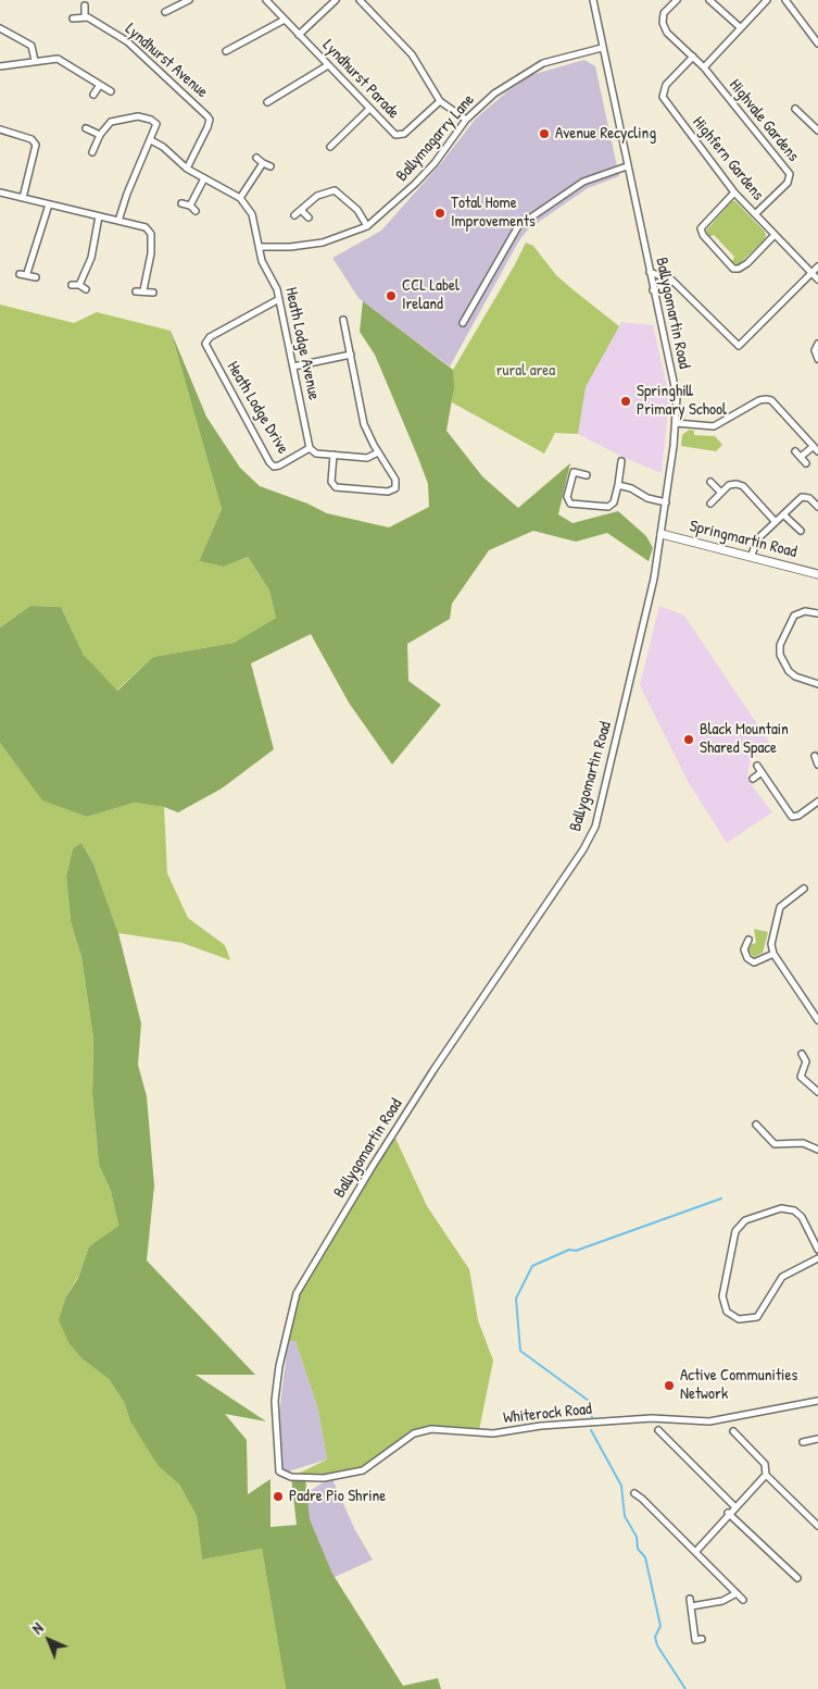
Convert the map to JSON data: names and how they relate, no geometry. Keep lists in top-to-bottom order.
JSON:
{
  "streets": {
    "street": [
      "Lyndhurst Avenue",
      "Lyndhurst Parade",
      "Highvale Gardens",
      "Ballymagarry Lane",
      "Highfern Gardens",
      "Ballygomartin Road",
      "Heath Lodge Avenue",
      "Heath Lodge Drive",
      "Springmartin Road",
      "Whiterock Road"
    ]
  },
  "crossings": [
    ["Highvale Gardens", "Highfern Gardens"],
    ["Ballymagarry Lane", "Ballygomartin Road"],
    ["Ballymagarry Lane", "Heath Lodge Avenue"],
    ["Ballygomartin Road", "Springmartin Road"],
    ["Ballygomartin Road", "Whiterock Road"],
    ["Heath Lodge Avenue", "Heath Lodge Drive"]
  ],
  "parks": ["rural area"],
  "places": [
    "Avenue Recycling",
    "Total Home Improvements",
    "CCL Label Ireland",
    "Springhill Primary School",
    "Black Mountain Shared Space",
    "Active Communities Network",
    "Padre Pio Shrine"
  ],
  "north": "top left"
}
